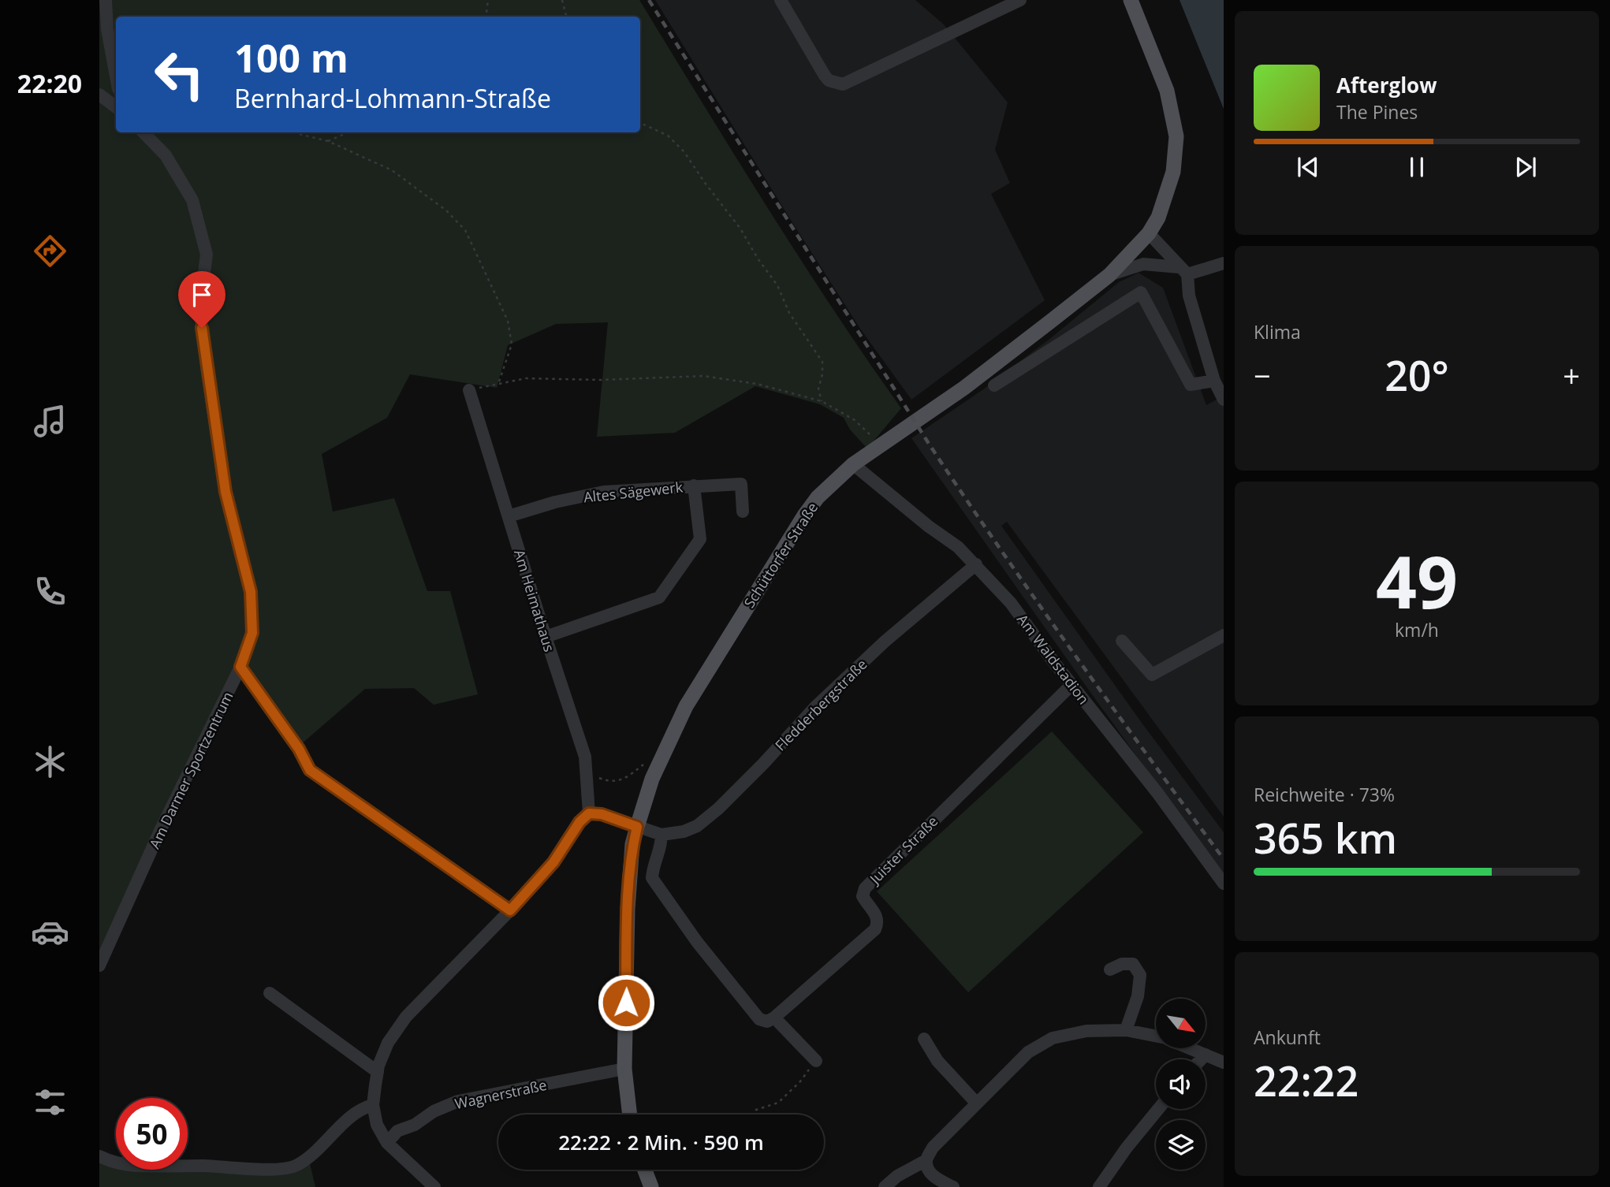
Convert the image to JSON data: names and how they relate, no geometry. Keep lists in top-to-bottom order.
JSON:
{
  "streets": {
    "main road": ["Schüttorfer Straße"],
    "street": [
      "Altes Sägewerk",
      "Am Heimathaus",
      "Am Waldstadion",
      "Fledderbergstraße",
      "Am Darmer Sportzentrum",
      "Juister Straße",
      "Wagnerstraße"
    ]
  },
  "crossings": [
    ["Altes Sägewerk", "Am Heimathaus"],
    ["Schüttorfer Straße", "Am Waldstadion"],
    ["Schüttorfer Straße", "Wagnerstraße"],
    ["Am Waldstadion", "Fledderbergstraße"],
    ["Am Waldstadion", "Juister Straße"]
  ],
  "north": "bottom right",
  "page": {
    "tabs": "22:20",
    "turn": ["100 m", "Bernhard-Lohmann-Straße"],
    "song": ["Afterglow", "The Pines"],
    "tile": [
      "Klima",
      ["49", "km/h"],
      ["Reichweite · 73%", "365 km"],
      ["Ankunft", "22:22"]
    ],
    "heat": ["−", "20°", "+"],
    "limit": "50",
    "trip": "22:22 · 2 Min. · 590 m"
  }
}
